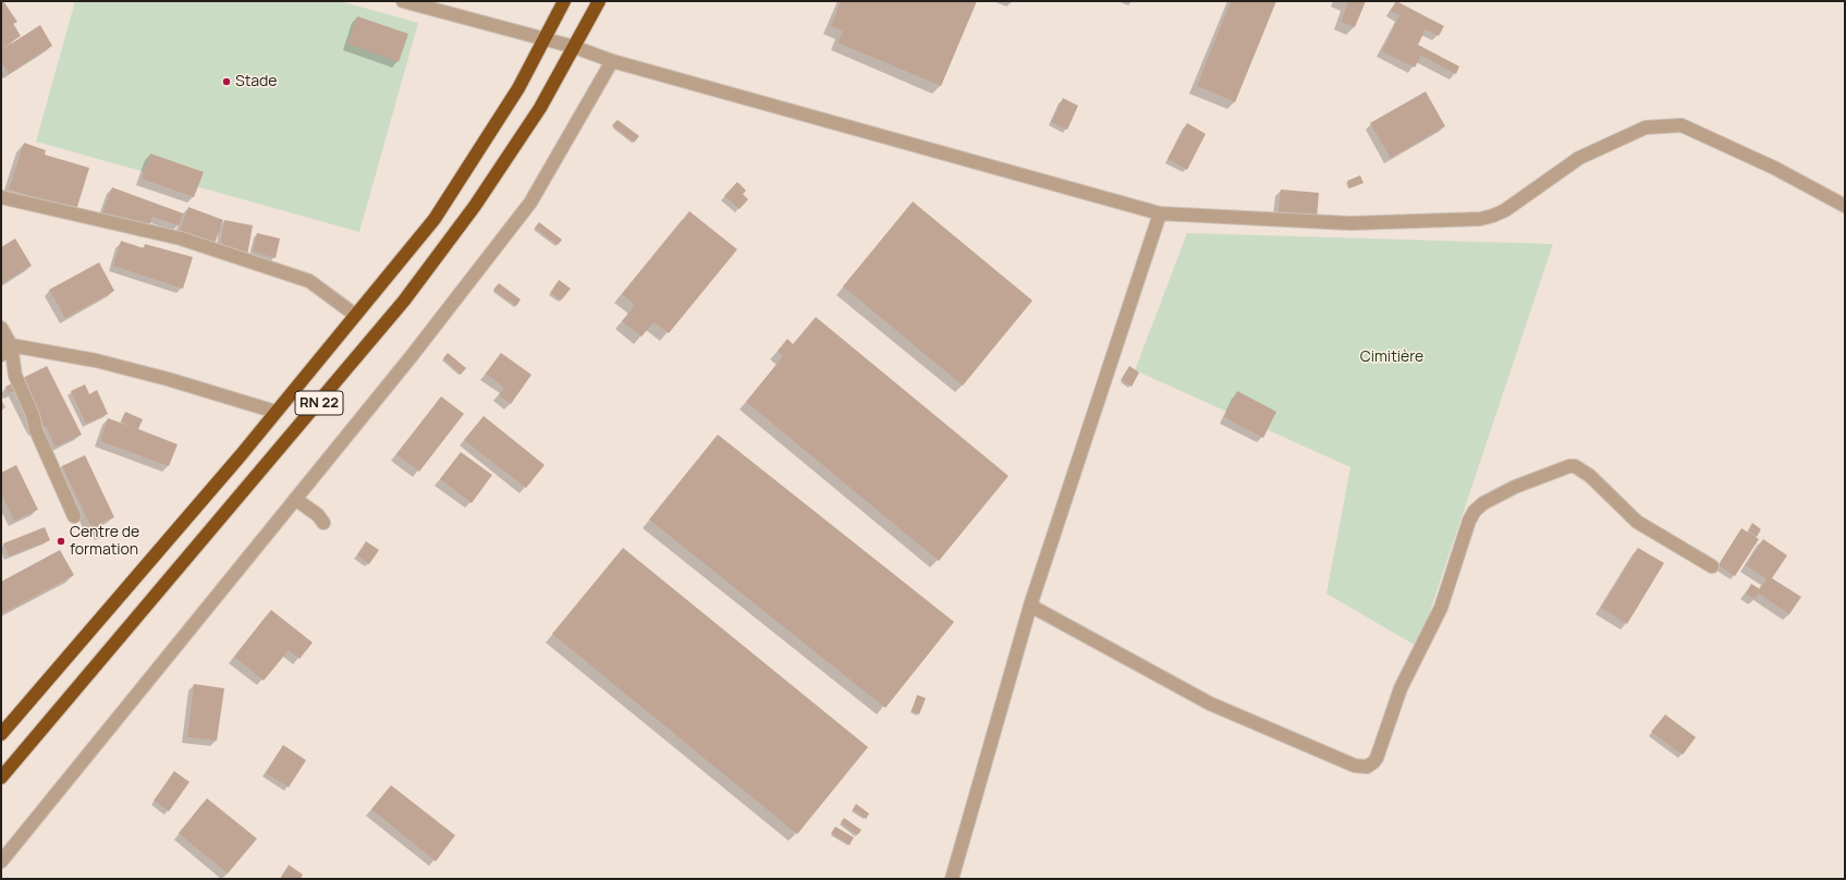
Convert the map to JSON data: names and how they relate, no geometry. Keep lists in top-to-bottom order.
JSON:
{
  "streets": {
    "highway": ["RN 22"]
  },
  "parks": ["Cimitière"],
  "places": ["Stade", "Centre de formation"]
}
